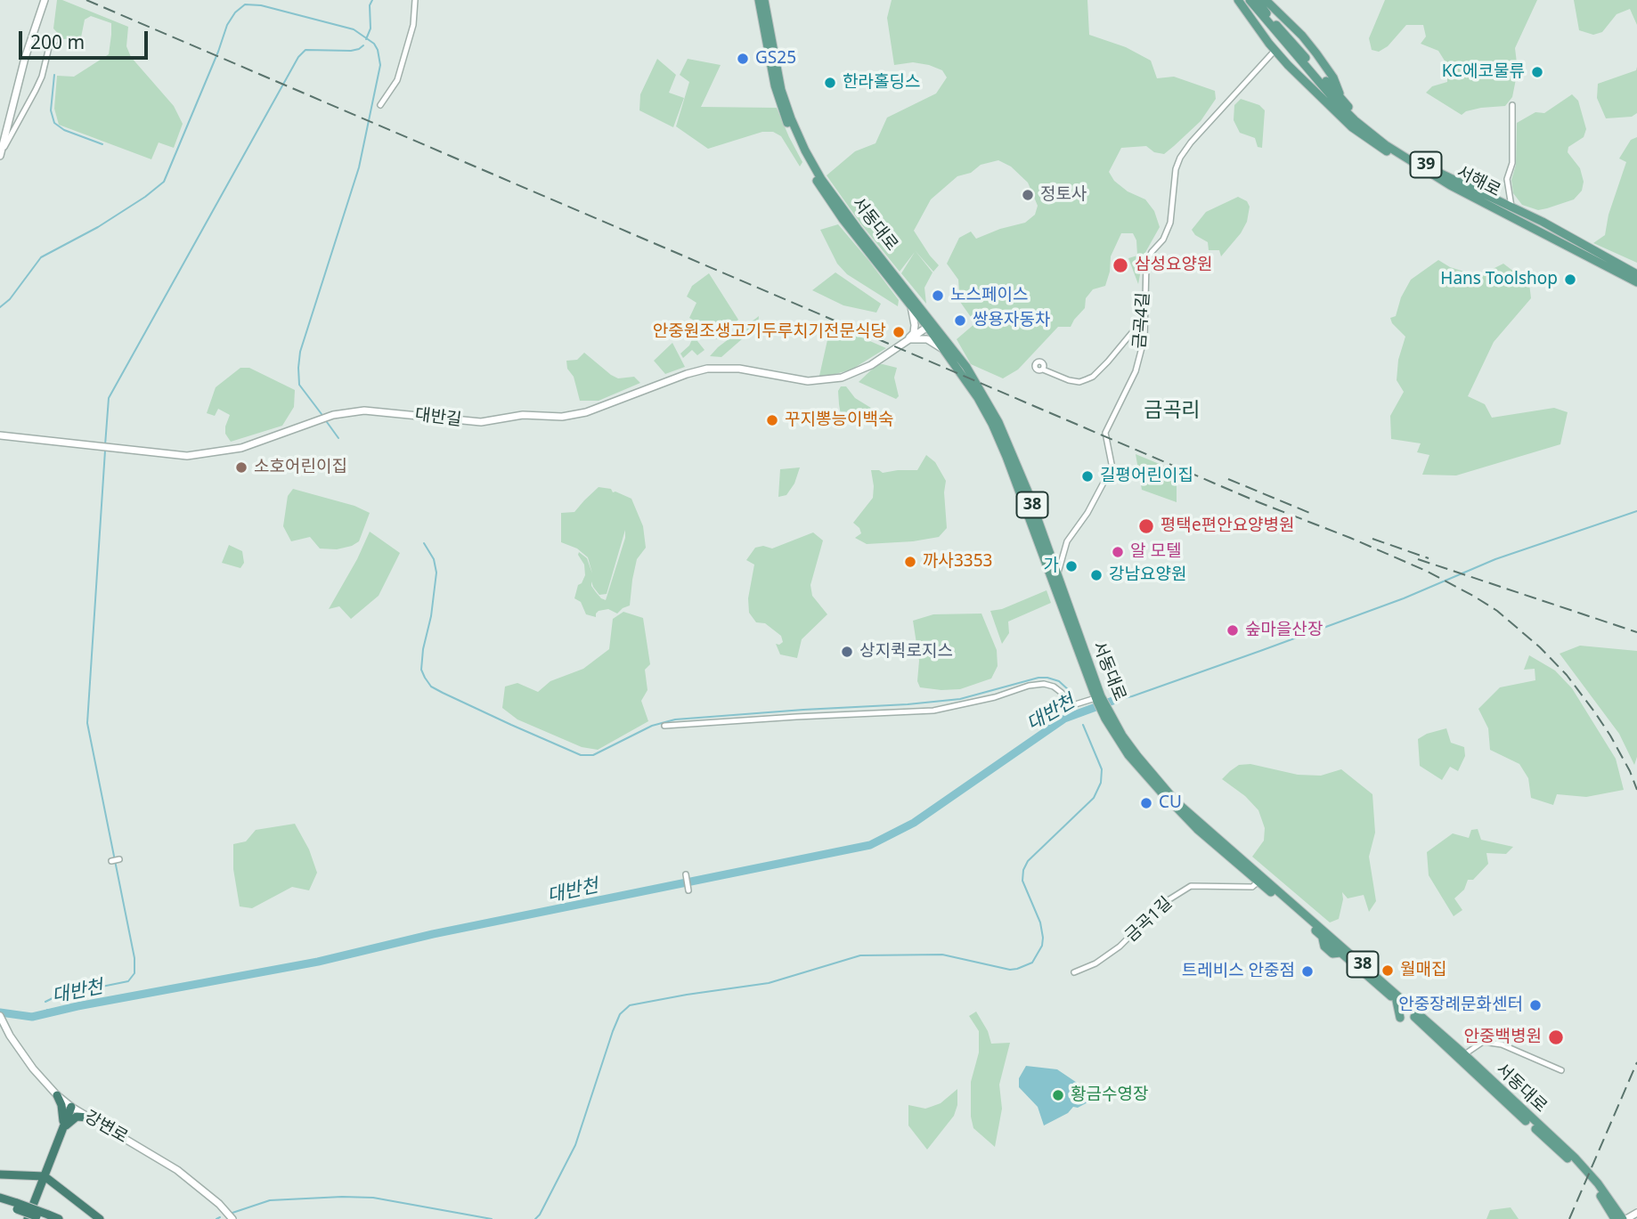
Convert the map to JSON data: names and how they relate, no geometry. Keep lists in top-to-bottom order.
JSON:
{
  "streets": {
    "main road": [
      "39",
      "서해로",
      "서동대로",
      "38"
    ],
    "street": [
      "금곡4길",
      "대반길",
      "금곡1길",
      "강변로"
    ]
  },
  "crossings": [
    ["서동대로", "금곡4길"],
    ["서동대로", "대반길"],
    ["서동대로", "금곡1길"]
  ],
  "districts": ["금곡리"],
  "water": ["대반천"],
  "places": [
    "GS25",
    "KC에코물류",
    "한라홀딩스",
    "정토사",
    "삼성요양원",
    "Hans Toolshop",
    "노스페이스",
    "쌍용자동차",
    "안중원조생고기두루치기전문식당",
    "꾸지뽕능이백숙",
    "소호어린이집",
    "길평어린이집",
    "평택e편안요양병원",
    "알 모텔",
    "까사3353",
    "가",
    "강남요양원",
    "숲마을산장",
    "상지퀵로지스",
    "CU",
    "월매집",
    "트레비스 안중점",
    "안중장례문화센터",
    "안중백병원",
    "황금수영장"
  ],
  "scale_bar": "200 m"
}
